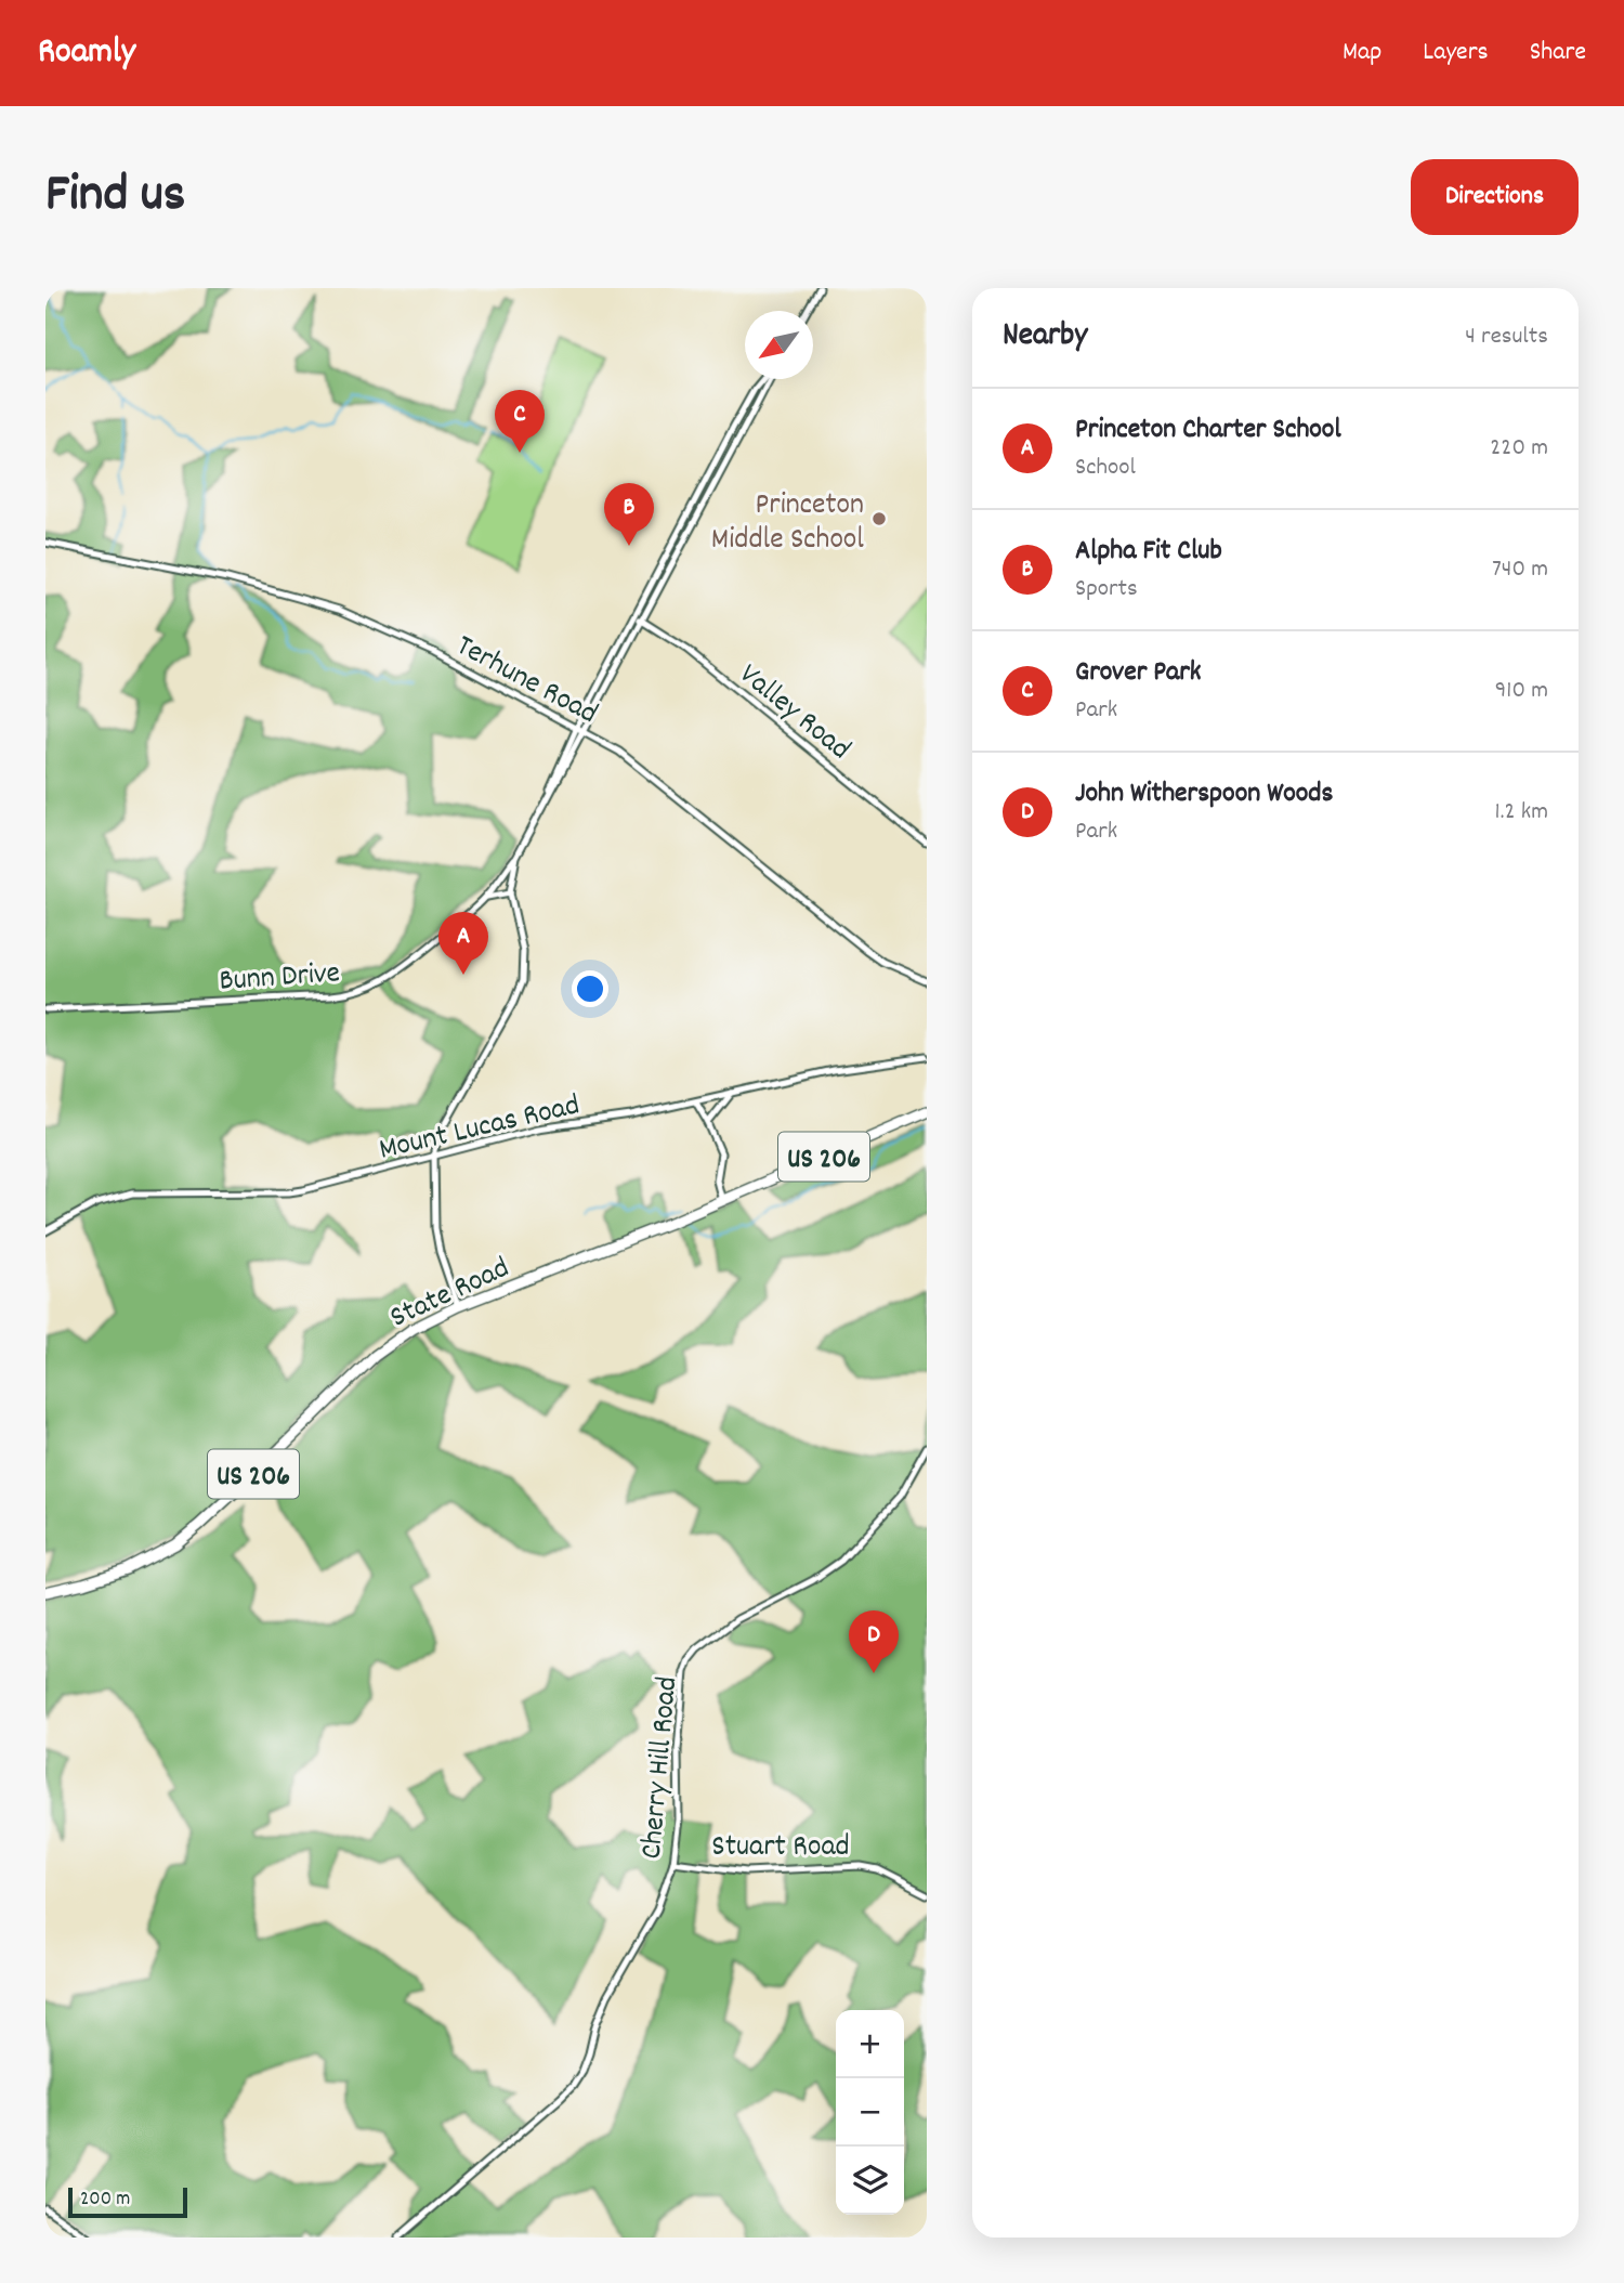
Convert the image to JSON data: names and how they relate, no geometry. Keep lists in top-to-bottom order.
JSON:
{
  "streets": {
    "highway": ["US 206", "State Road"],
    "street": [
      "Terhune Road",
      "Valley Road",
      "Bunn Drive",
      "Mount Lucas Road",
      "Cherry Hill Road",
      "Stuart Road"
    ]
  },
  "crossings": [
    ["Cherry Hill Road", "Stuart Road"]
  ],
  "places": ["Princeton Middle School"],
  "scale_bar": "200 m",
  "north": "bottom left",
  "page": {
    "header": "Roamly",
    "nav": ["Map", "Layers", "Share"],
    "title": "Find us",
    "buttons": "Directions",
    "heading": ["Nearby", "4 results"],
    "list": [
      {
        "mark": "A",
        "name": "Princeton Charter School",
        "note": "School",
        "value": "220 m"
      },
      {
        "mark": "B",
        "name": "Alpha Fit Club",
        "note": "Sports",
        "value": "740 m"
      },
      {
        "mark": "C",
        "name": "Grover Park",
        "note": "Park",
        "value": "910 m"
      },
      {
        "mark": "D",
        "name": "John Witherspoon Woods",
        "note": "Park",
        "value": "1.2 km"
      }
    ],
    "pins": [
      "C",
      "B",
      "A",
      "D"
    ],
    "map_buttons": ["+", "−"],
    "scale": "200 m"
  }
}
